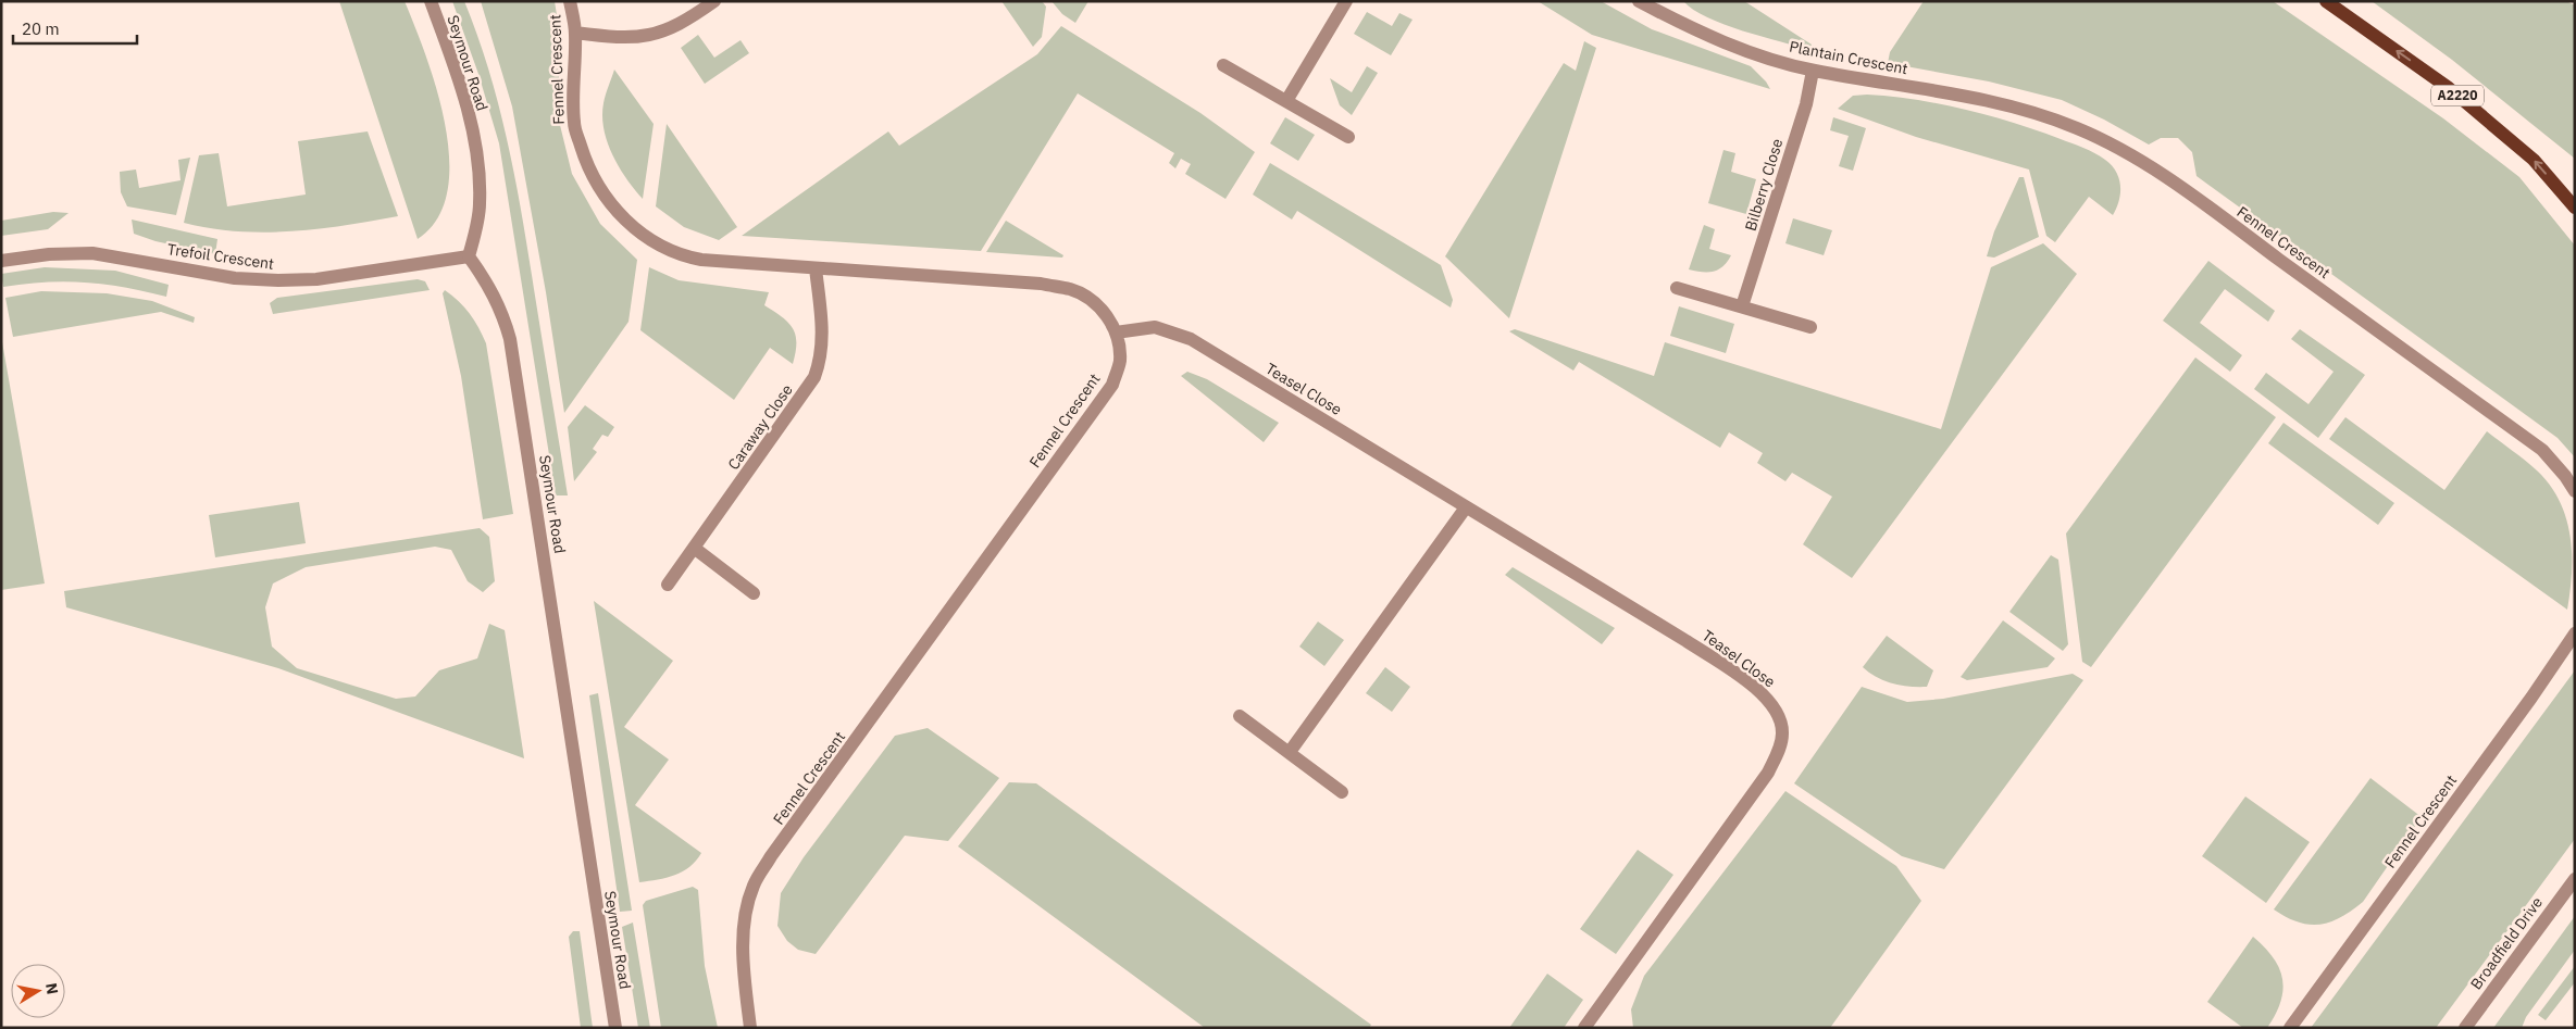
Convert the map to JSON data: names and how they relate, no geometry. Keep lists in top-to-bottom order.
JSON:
{
  "streets": {
    "main road": ["A2220"],
    "street": [
      "Plantain Crescent",
      "Seymour Road",
      "Fennel Crescent",
      "Bilberry Close",
      "Trefoil Crescent",
      "Teasel Close",
      "Caraway Close",
      "Broadfield Drive"
    ]
  },
  "crossings": [
    ["Plantain Crescent", "Fennel Crescent"],
    ["Plantain Crescent", "Bilberry Close"],
    ["Seymour Road", "Trefoil Crescent"],
    ["Fennel Crescent", "Teasel Close"],
    ["Fennel Crescent", "Caraway Close"]
  ],
  "scale_bar": "20 m",
  "north": "right"
}
